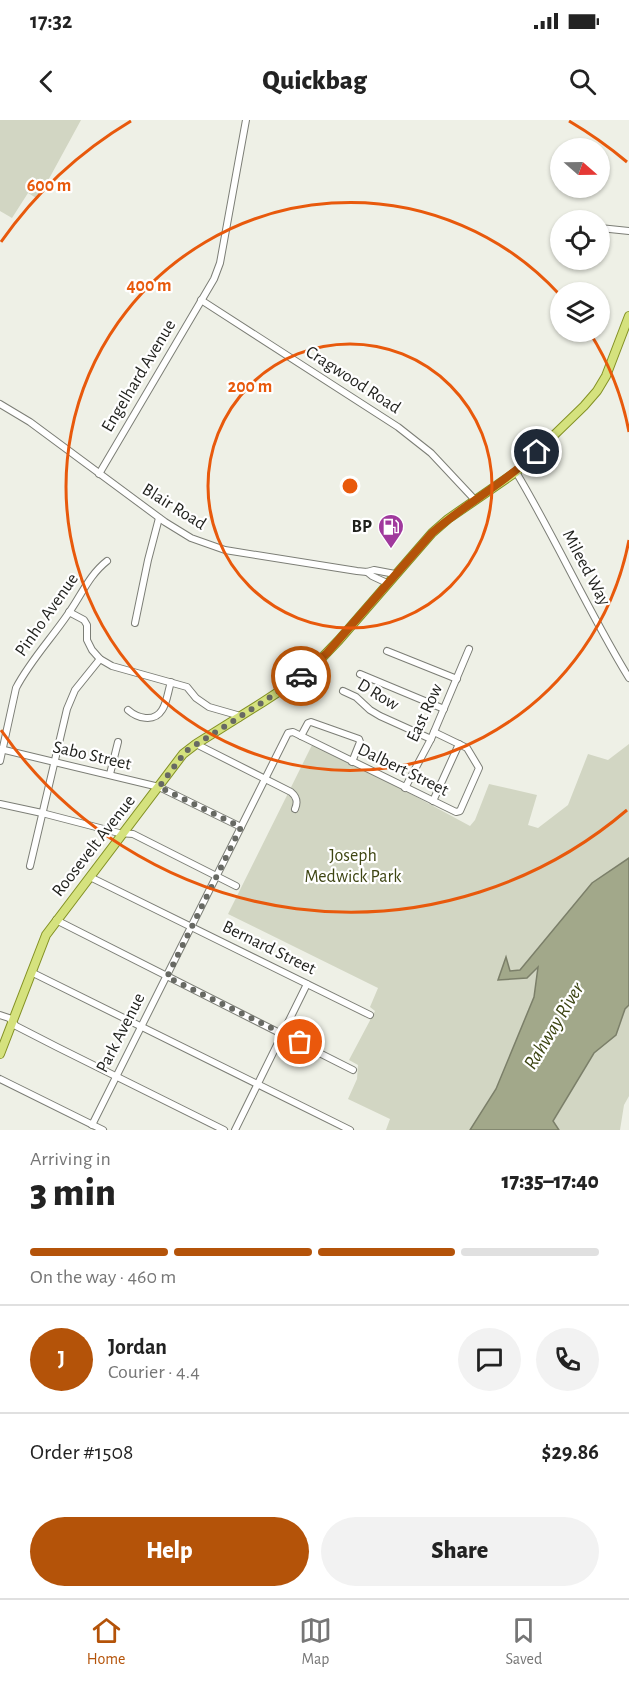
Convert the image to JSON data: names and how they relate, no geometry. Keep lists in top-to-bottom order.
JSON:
{
  "streets": {
    "main road": ["Roosevelt Avenue"],
    "street": [
      "Engelhard Avenue",
      "Cragwood Road",
      "Blair Road",
      "Mileed Way",
      "Pinho Avenue",
      "D Row",
      "East Row",
      "Sabo Street",
      "Dalbert Street",
      "Bernard Street",
      "Park Avenue"
    ]
  },
  "crossings": [
    ["Engelhard Avenue", "Cragwood Road"],
    ["Engelhard Avenue", "Blair Road"],
    ["Cragwood Road", "Roosevelt Avenue"],
    ["Blair Road", "Roosevelt Avenue"],
    ["Mileed Way", "Roosevelt Avenue"],
    ["Pinho Avenue", "Sabo Street"],
    ["D Row", "East Row"],
    ["East Row", "Dalbert Street"],
    ["Sabo Street", "Roosevelt Avenue"],
    ["Sabo Street", "Park Avenue"],
    ["Dalbert Street", "Park Avenue"],
    ["Roosevelt Avenue", "Bernard Street"],
    ["Bernard Street", "Park Avenue"]
  ],
  "water": ["Rahway River"],
  "parks": ["Joseph Medwick Park"],
  "places": {
    "fuel station": ["BP"]
  },
  "north": "right",
  "page": {
    "status": "17:32",
    "header": "Quickbag",
    "heading": ["3 min", "Arriving in", "17:35–17:40"],
    "panel": [
      "Jordan",
      "Courier · 4.4",
      "Order #1508",
      "$29.86"
    ],
    "bar": "On the way · 460 m",
    "round": "J",
    "buttons": ["Help", "Share"],
    "tabs": ["Home", "Map", "Saved"]
  },
  "rings": ["600 m", "400 m", "200 m"]
}
